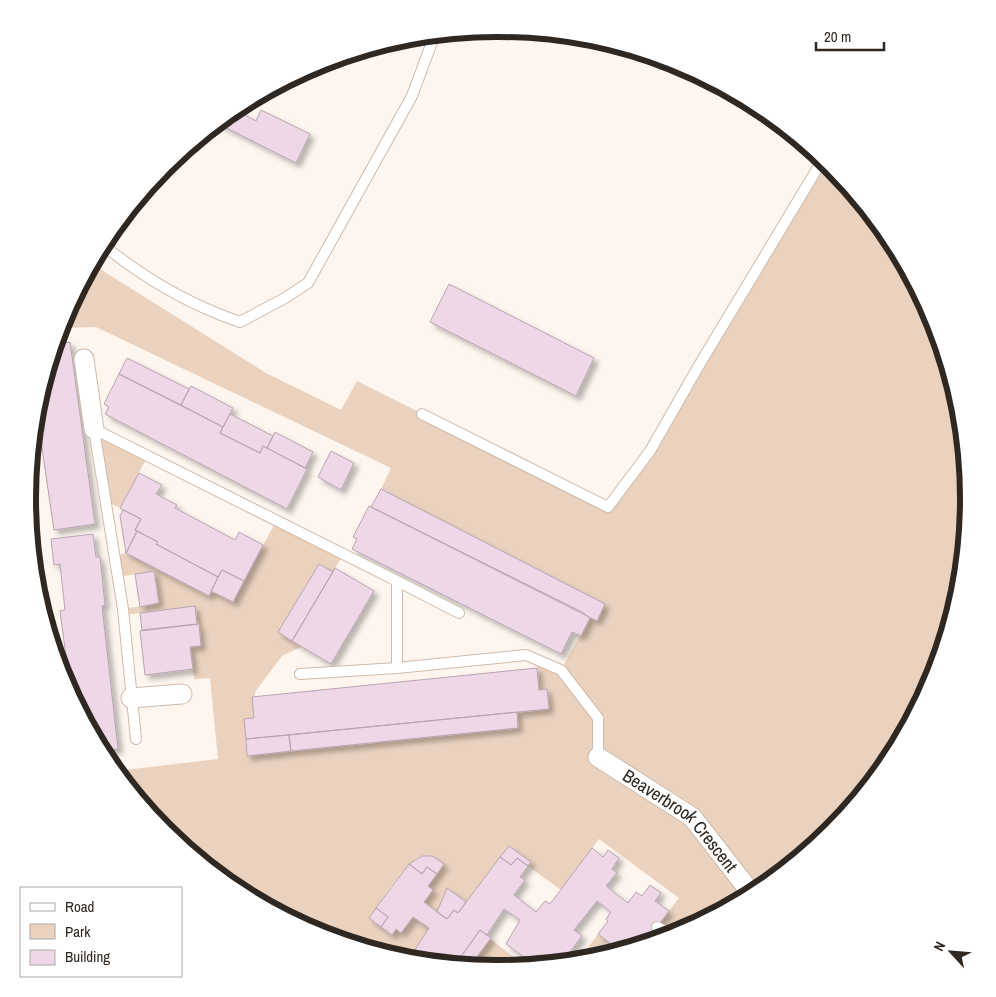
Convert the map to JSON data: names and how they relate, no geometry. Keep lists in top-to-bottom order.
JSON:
{
  "streets": {
    "street": ["Beaverbrook Crescent"]
  },
  "legend": ["Road", "Park", "Building"],
  "scale_bar": "20 m",
  "north": "top left"
}
